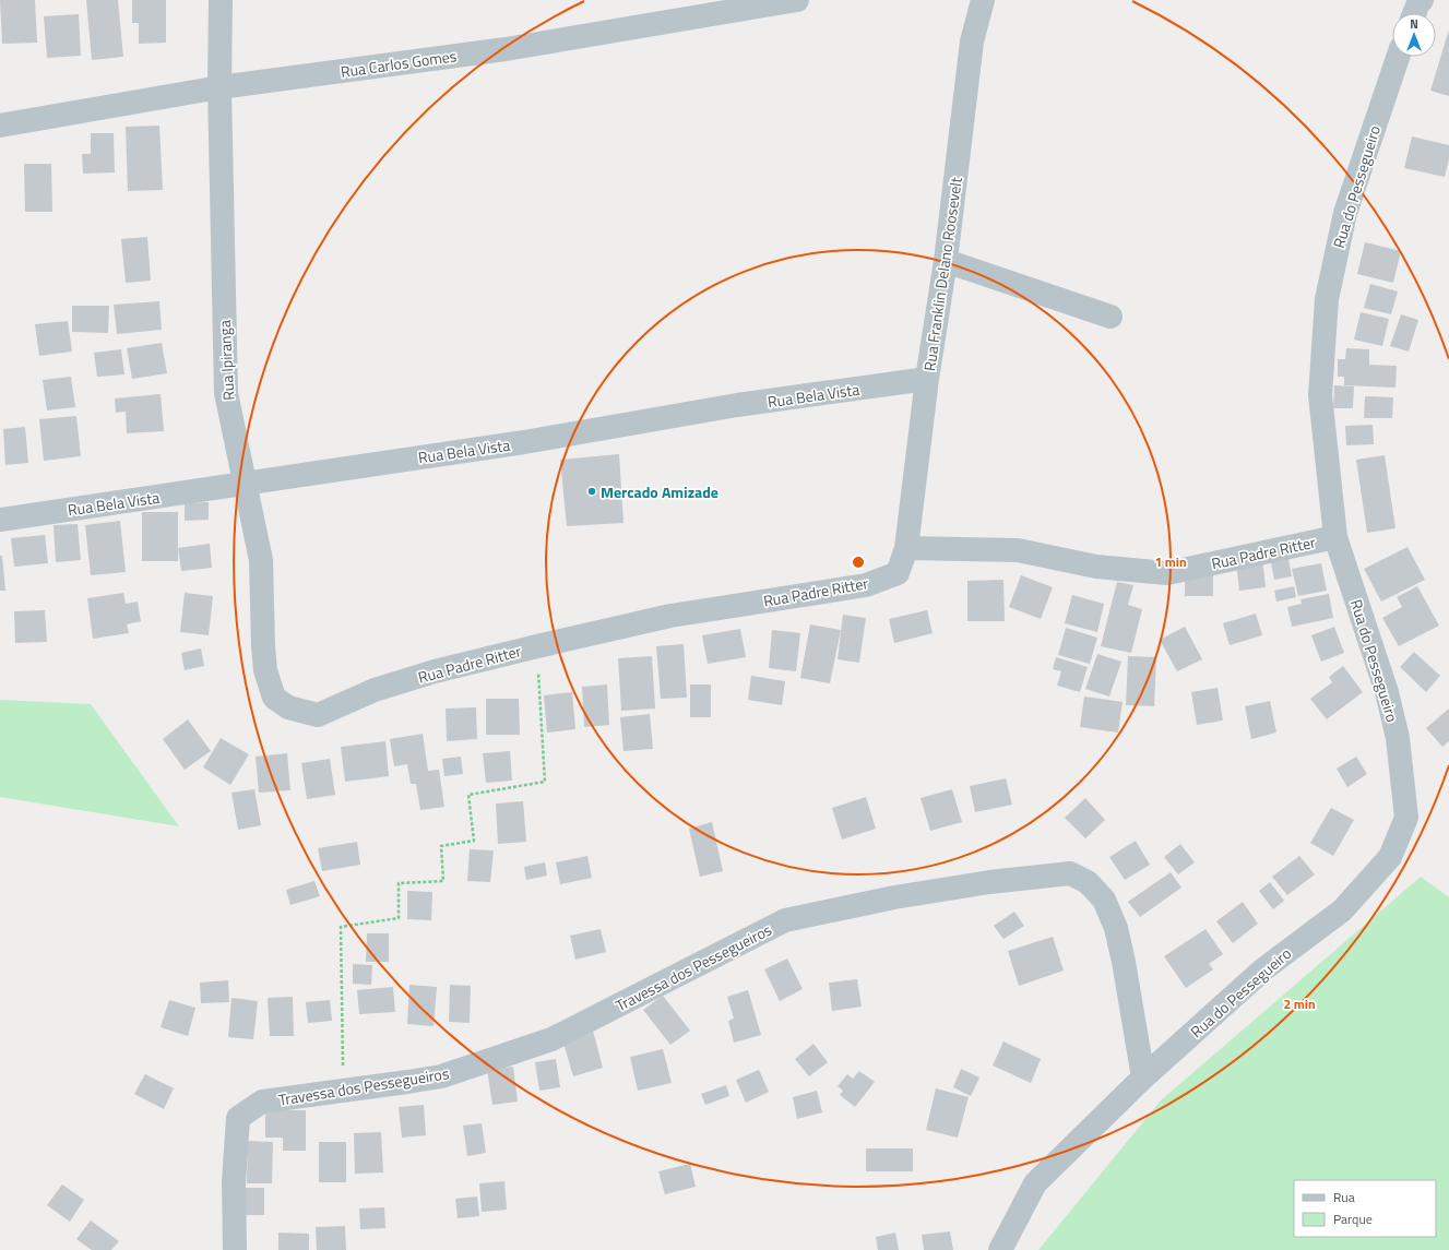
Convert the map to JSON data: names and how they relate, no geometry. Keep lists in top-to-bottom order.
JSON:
{
  "streets": {
    "street": [
      "Rua Carlos Gomes",
      "Rua do Pessegueiro",
      "Rua Franklin Delano Roosevelt",
      "Rua Ipiranga",
      "Rua Bela Vista",
      "Rua Padre Ritter",
      "Travessa dos Pessegueiros"
    ]
  },
  "crossings": [
    ["Rua Carlos Gomes", "Rua Ipiranga"],
    ["Rua do Pessegueiro", "Rua Padre Ritter"],
    ["Rua do Pessegueiro", "Travessa dos Pessegueiros"],
    ["Rua Franklin Delano Roosevelt", "Rua Bela Vista"],
    ["Rua Franklin Delano Roosevelt", "Rua Padre Ritter"],
    ["Rua Ipiranga", "Rua Bela Vista"],
    ["Rua Ipiranga", "Rua Padre Ritter"]
  ],
  "places": ["Mercado Amizade"],
  "legend": ["Rua", "Parque"],
  "north": "top",
  "rings": ["1 min", "2 min"]
}
